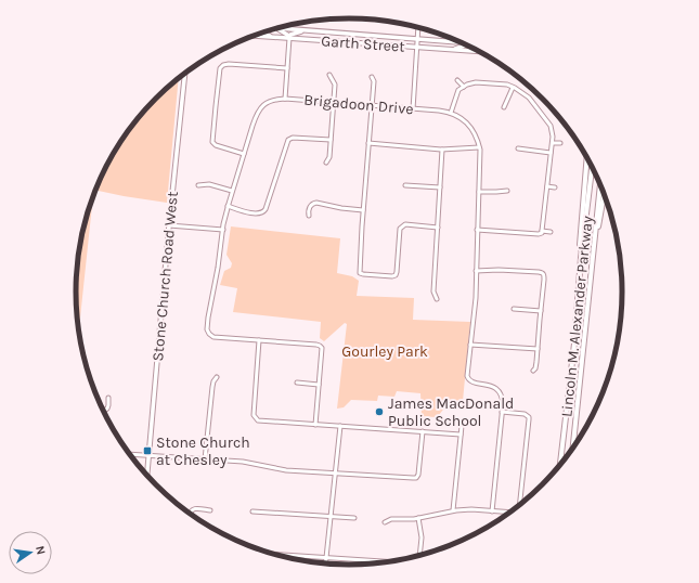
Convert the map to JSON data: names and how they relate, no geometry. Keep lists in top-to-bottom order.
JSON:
{
  "streets": {
    "highway": ["Lincoln M. Alexander Parkway"],
    "main road": ["Garth Street", "Stone Church Road West"],
    "street": ["Brigadoon Drive"]
  },
  "parks": ["Gourley Park"],
  "places": {
    "other": ["James MacDonald Public School"],
    "transit": ["Stone Church at Chesley"]
  },
  "north": "right"
}
